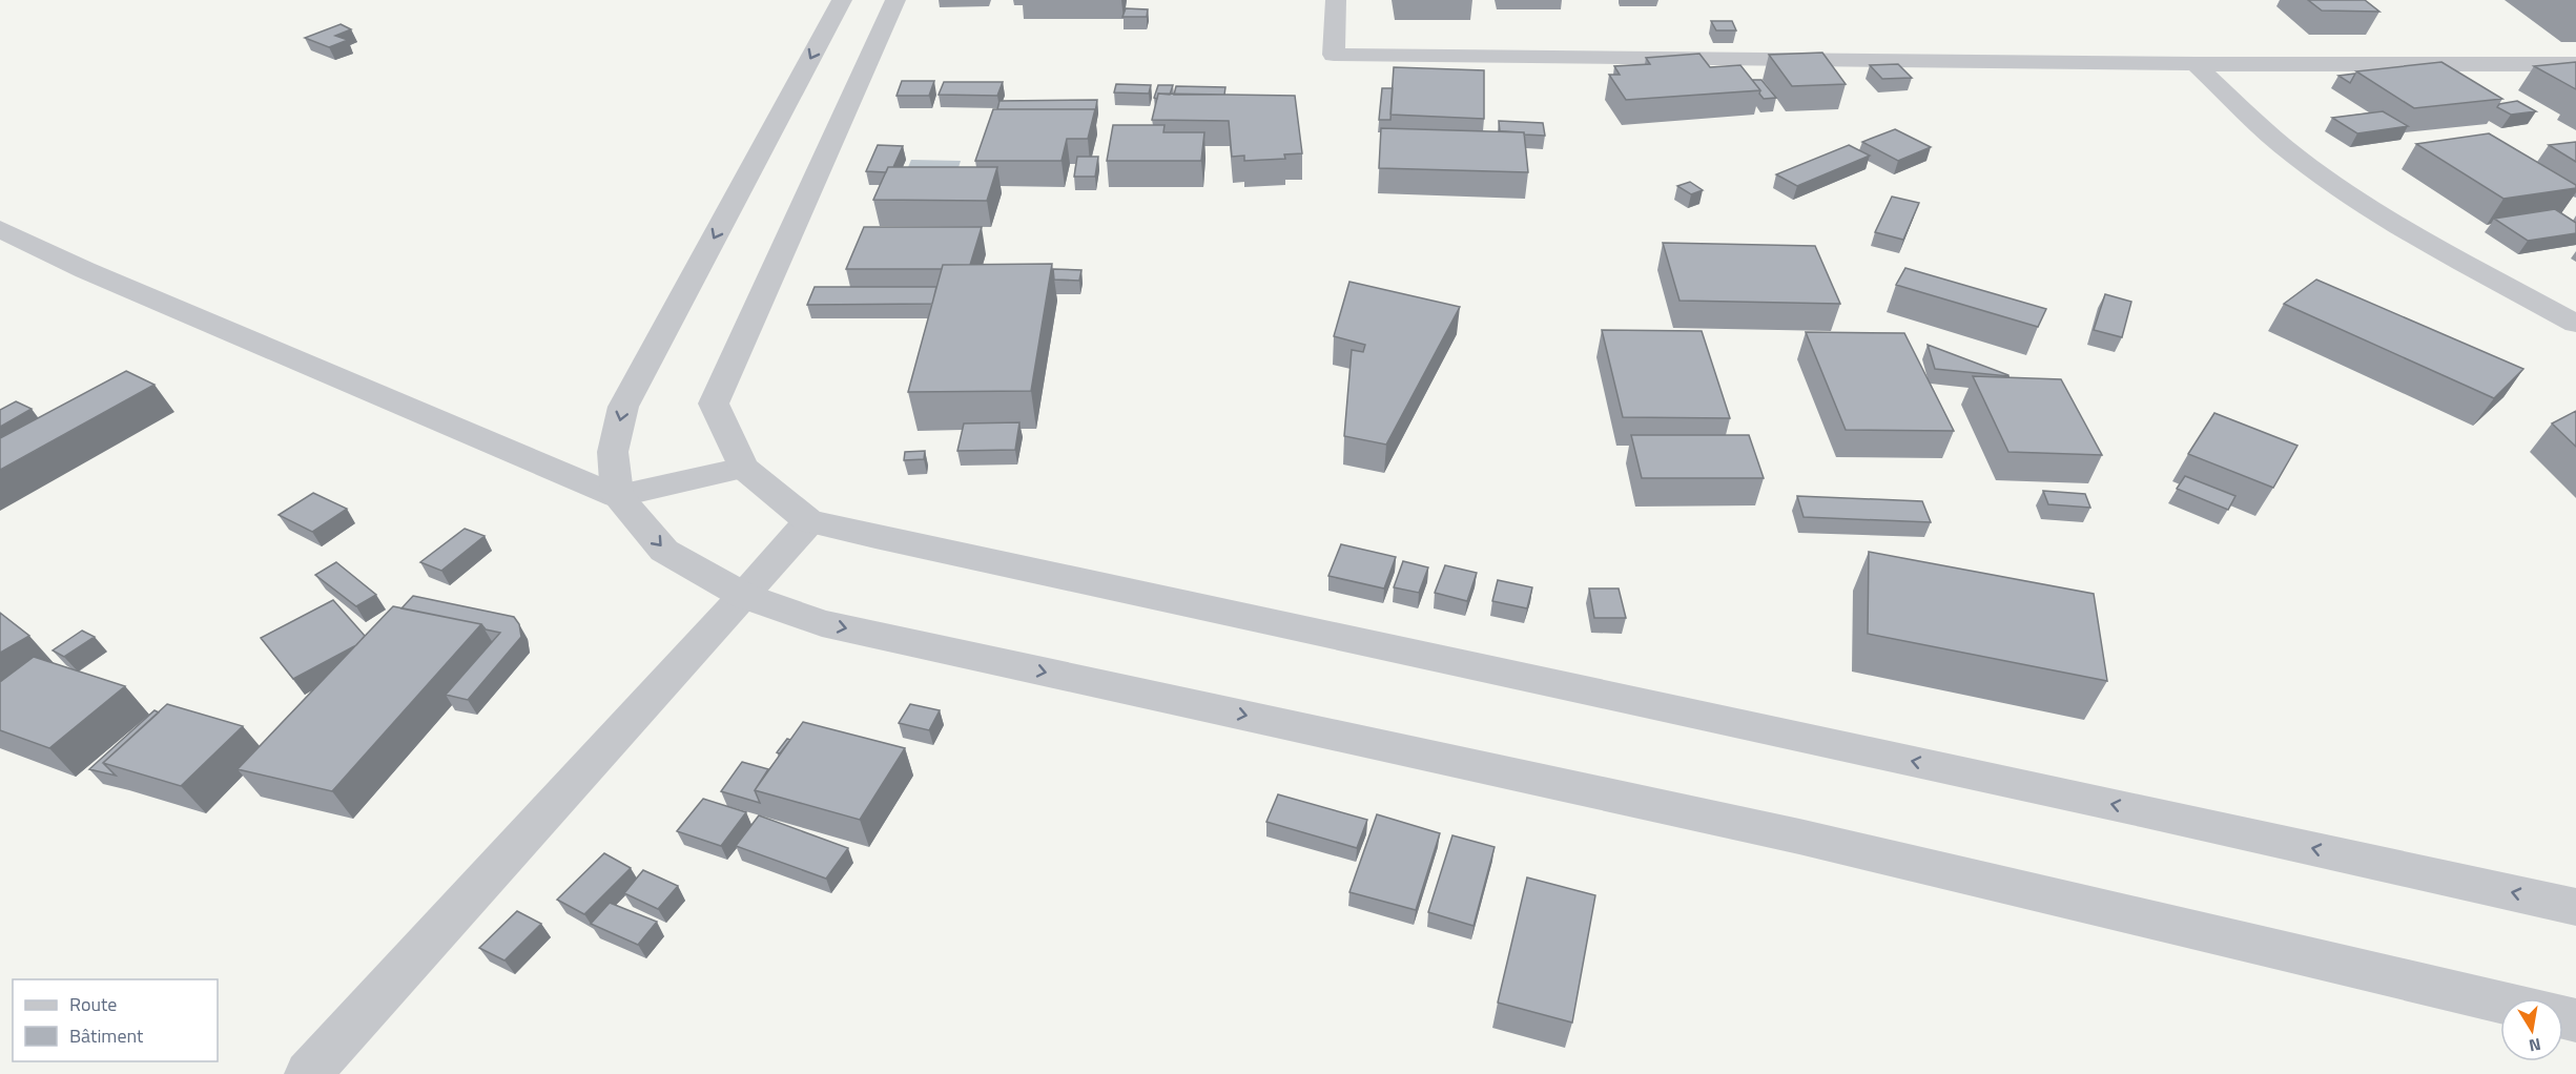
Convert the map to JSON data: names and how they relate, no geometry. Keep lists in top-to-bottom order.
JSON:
{
  "legend": ["Route", "Bâtiment"],
  "north": "bottom"
}
